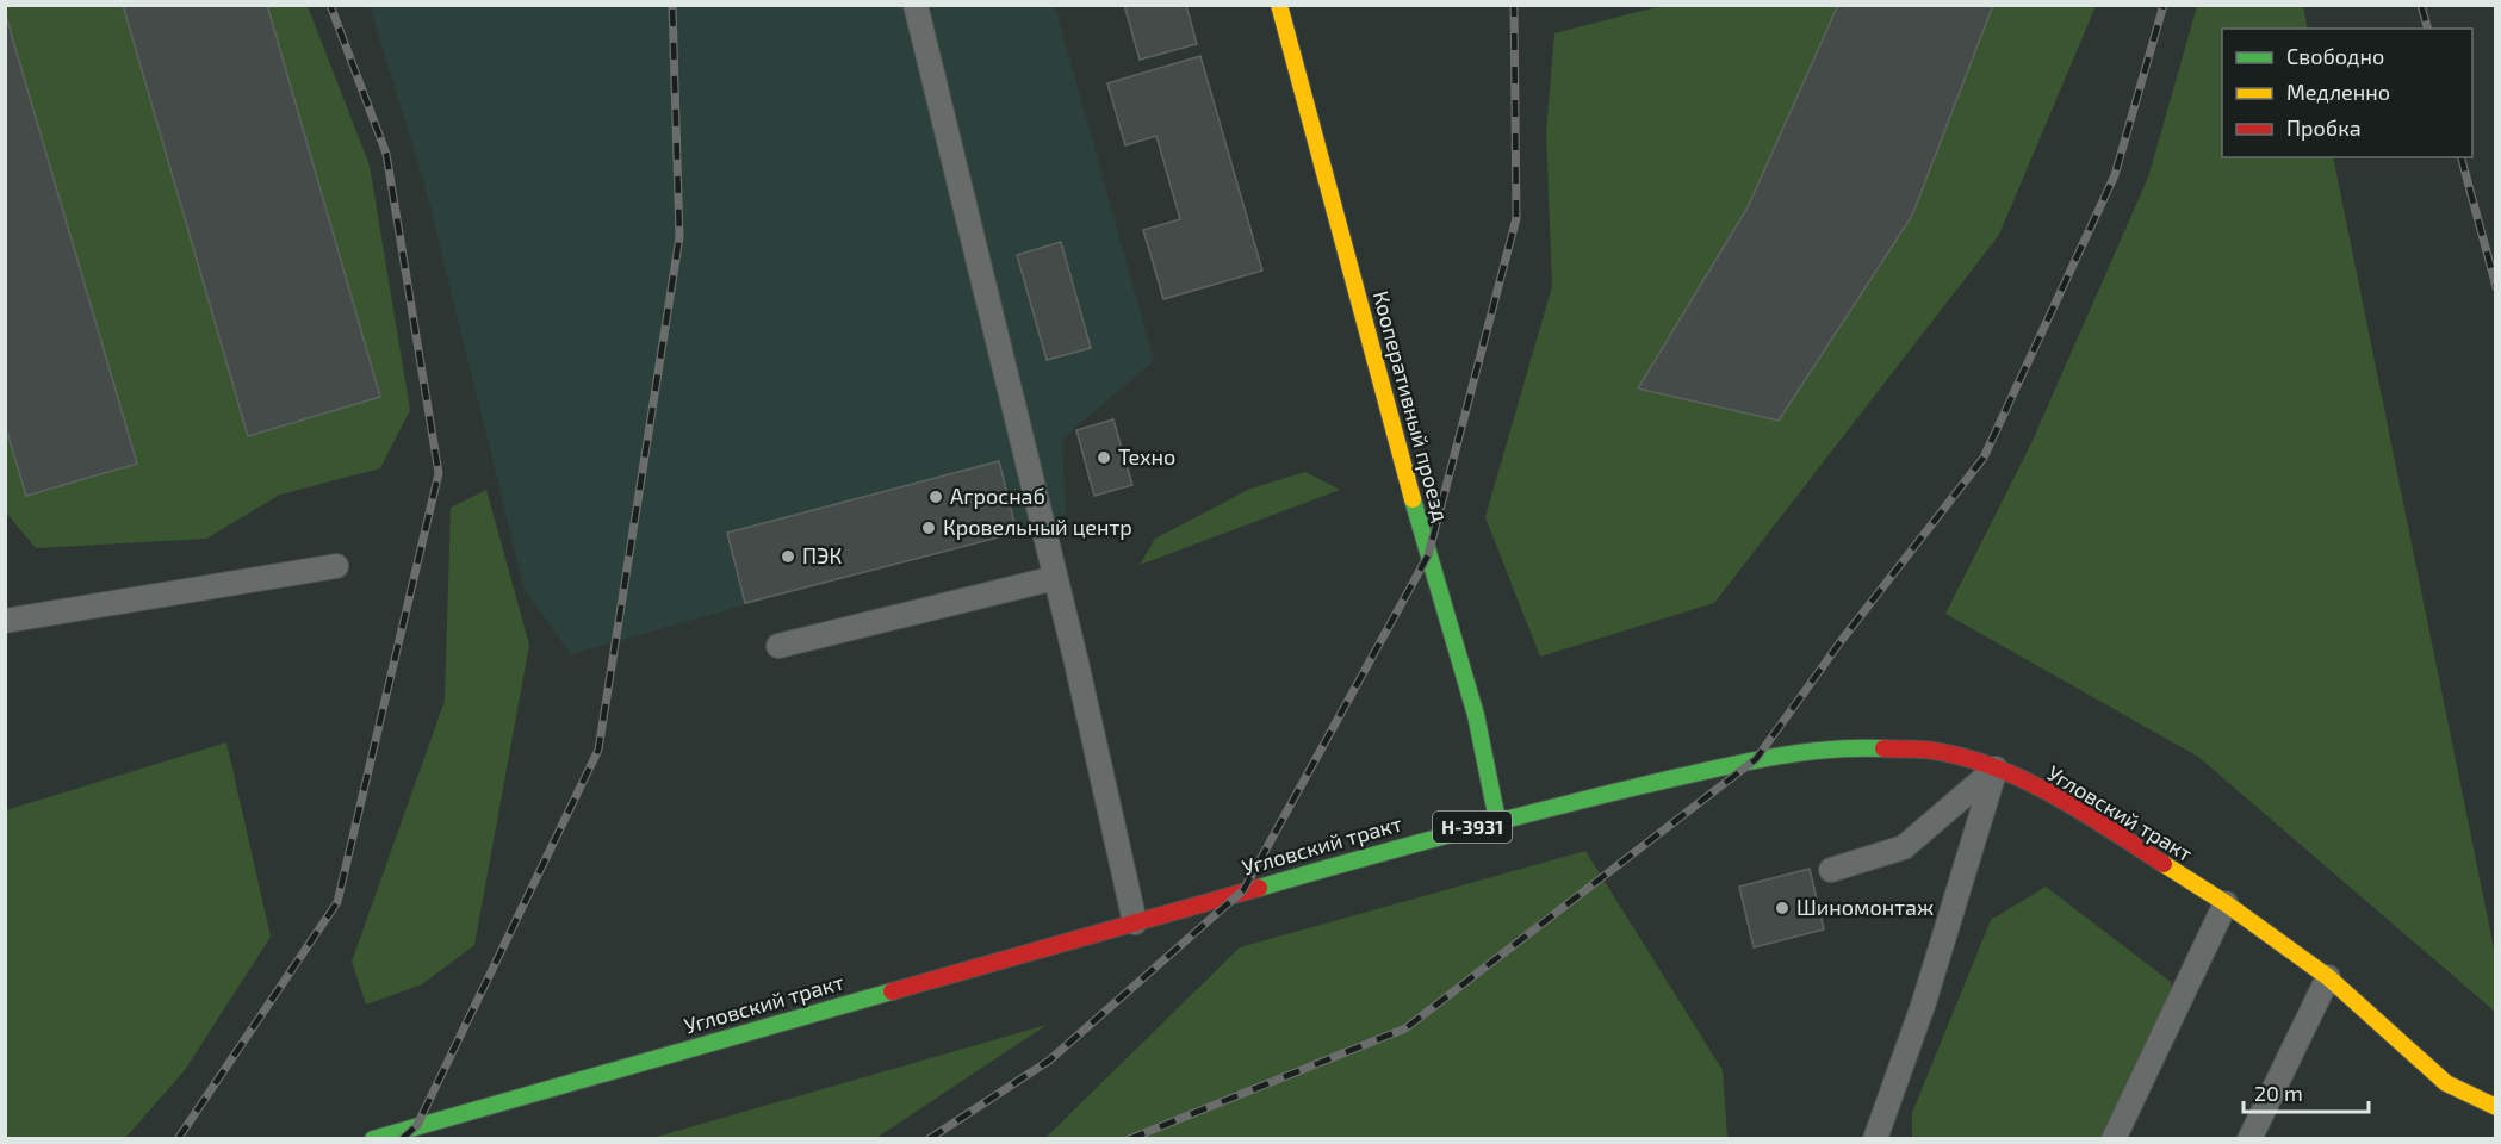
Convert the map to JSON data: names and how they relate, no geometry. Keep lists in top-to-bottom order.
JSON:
{
  "streets": {
    "main road": ["Кооперативный проезд", "Угловский тракт", "Н-3931"]
  },
  "crossings": [
    ["Кооперативный проезд", "Угловский тракт"]
  ],
  "places": [
    "Техно",
    "Агроснаб",
    "Кровельный центр",
    "ПЭК",
    "Шиномонтаж"
  ],
  "legend": ["Свободно", "Медленно", "Пробка"],
  "scale_bar": "20 m"
}
